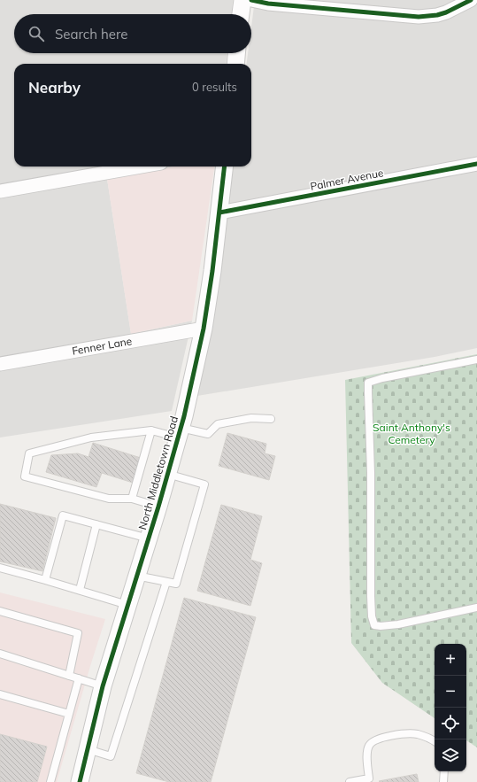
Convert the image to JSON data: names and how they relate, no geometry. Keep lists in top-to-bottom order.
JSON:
{
  "streets": {
    "street": ["Palmer Avenue", "Fenner Lane", "North Middletown Road"]
  },
  "crossings": [
    ["Palmer Avenue", "North Middletown Road"],
    ["Fenner Lane", "North Middletown Road"]
  ],
  "parks": ["Saint Anthony's Cemetery"],
  "page": {
    "search": "Search here",
    "heading": ["Nearby", "0 results"],
    "map_buttons": ["+", "−"]
  }
}
